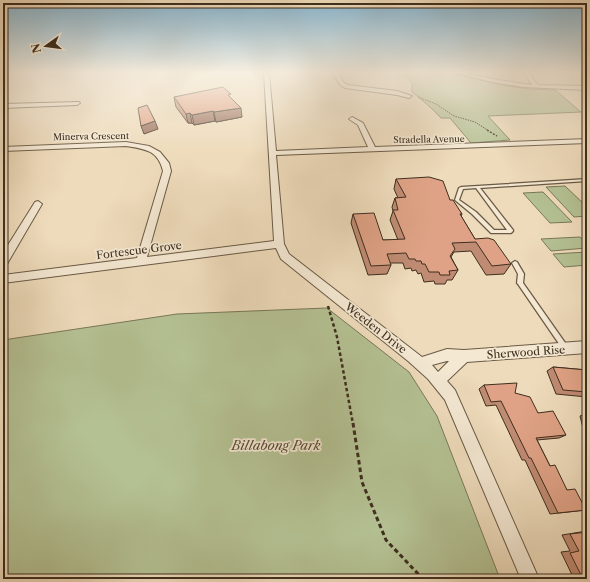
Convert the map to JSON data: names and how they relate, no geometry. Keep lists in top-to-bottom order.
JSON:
{
  "streets": {
    "street": [
      "Minerva Crescent",
      "Stradella Avenue",
      "Fortescue Grove",
      "Weeden Drive",
      "Sherwood Rise"
    ]
  },
  "crossings": [
    ["Minerva Crescent", "Fortescue Grove"],
    ["Fortescue Grove", "Weeden Drive"],
    ["Weeden Drive", "Sherwood Rise"]
  ],
  "parks": ["Billabong Park"],
  "north": "left"
}
